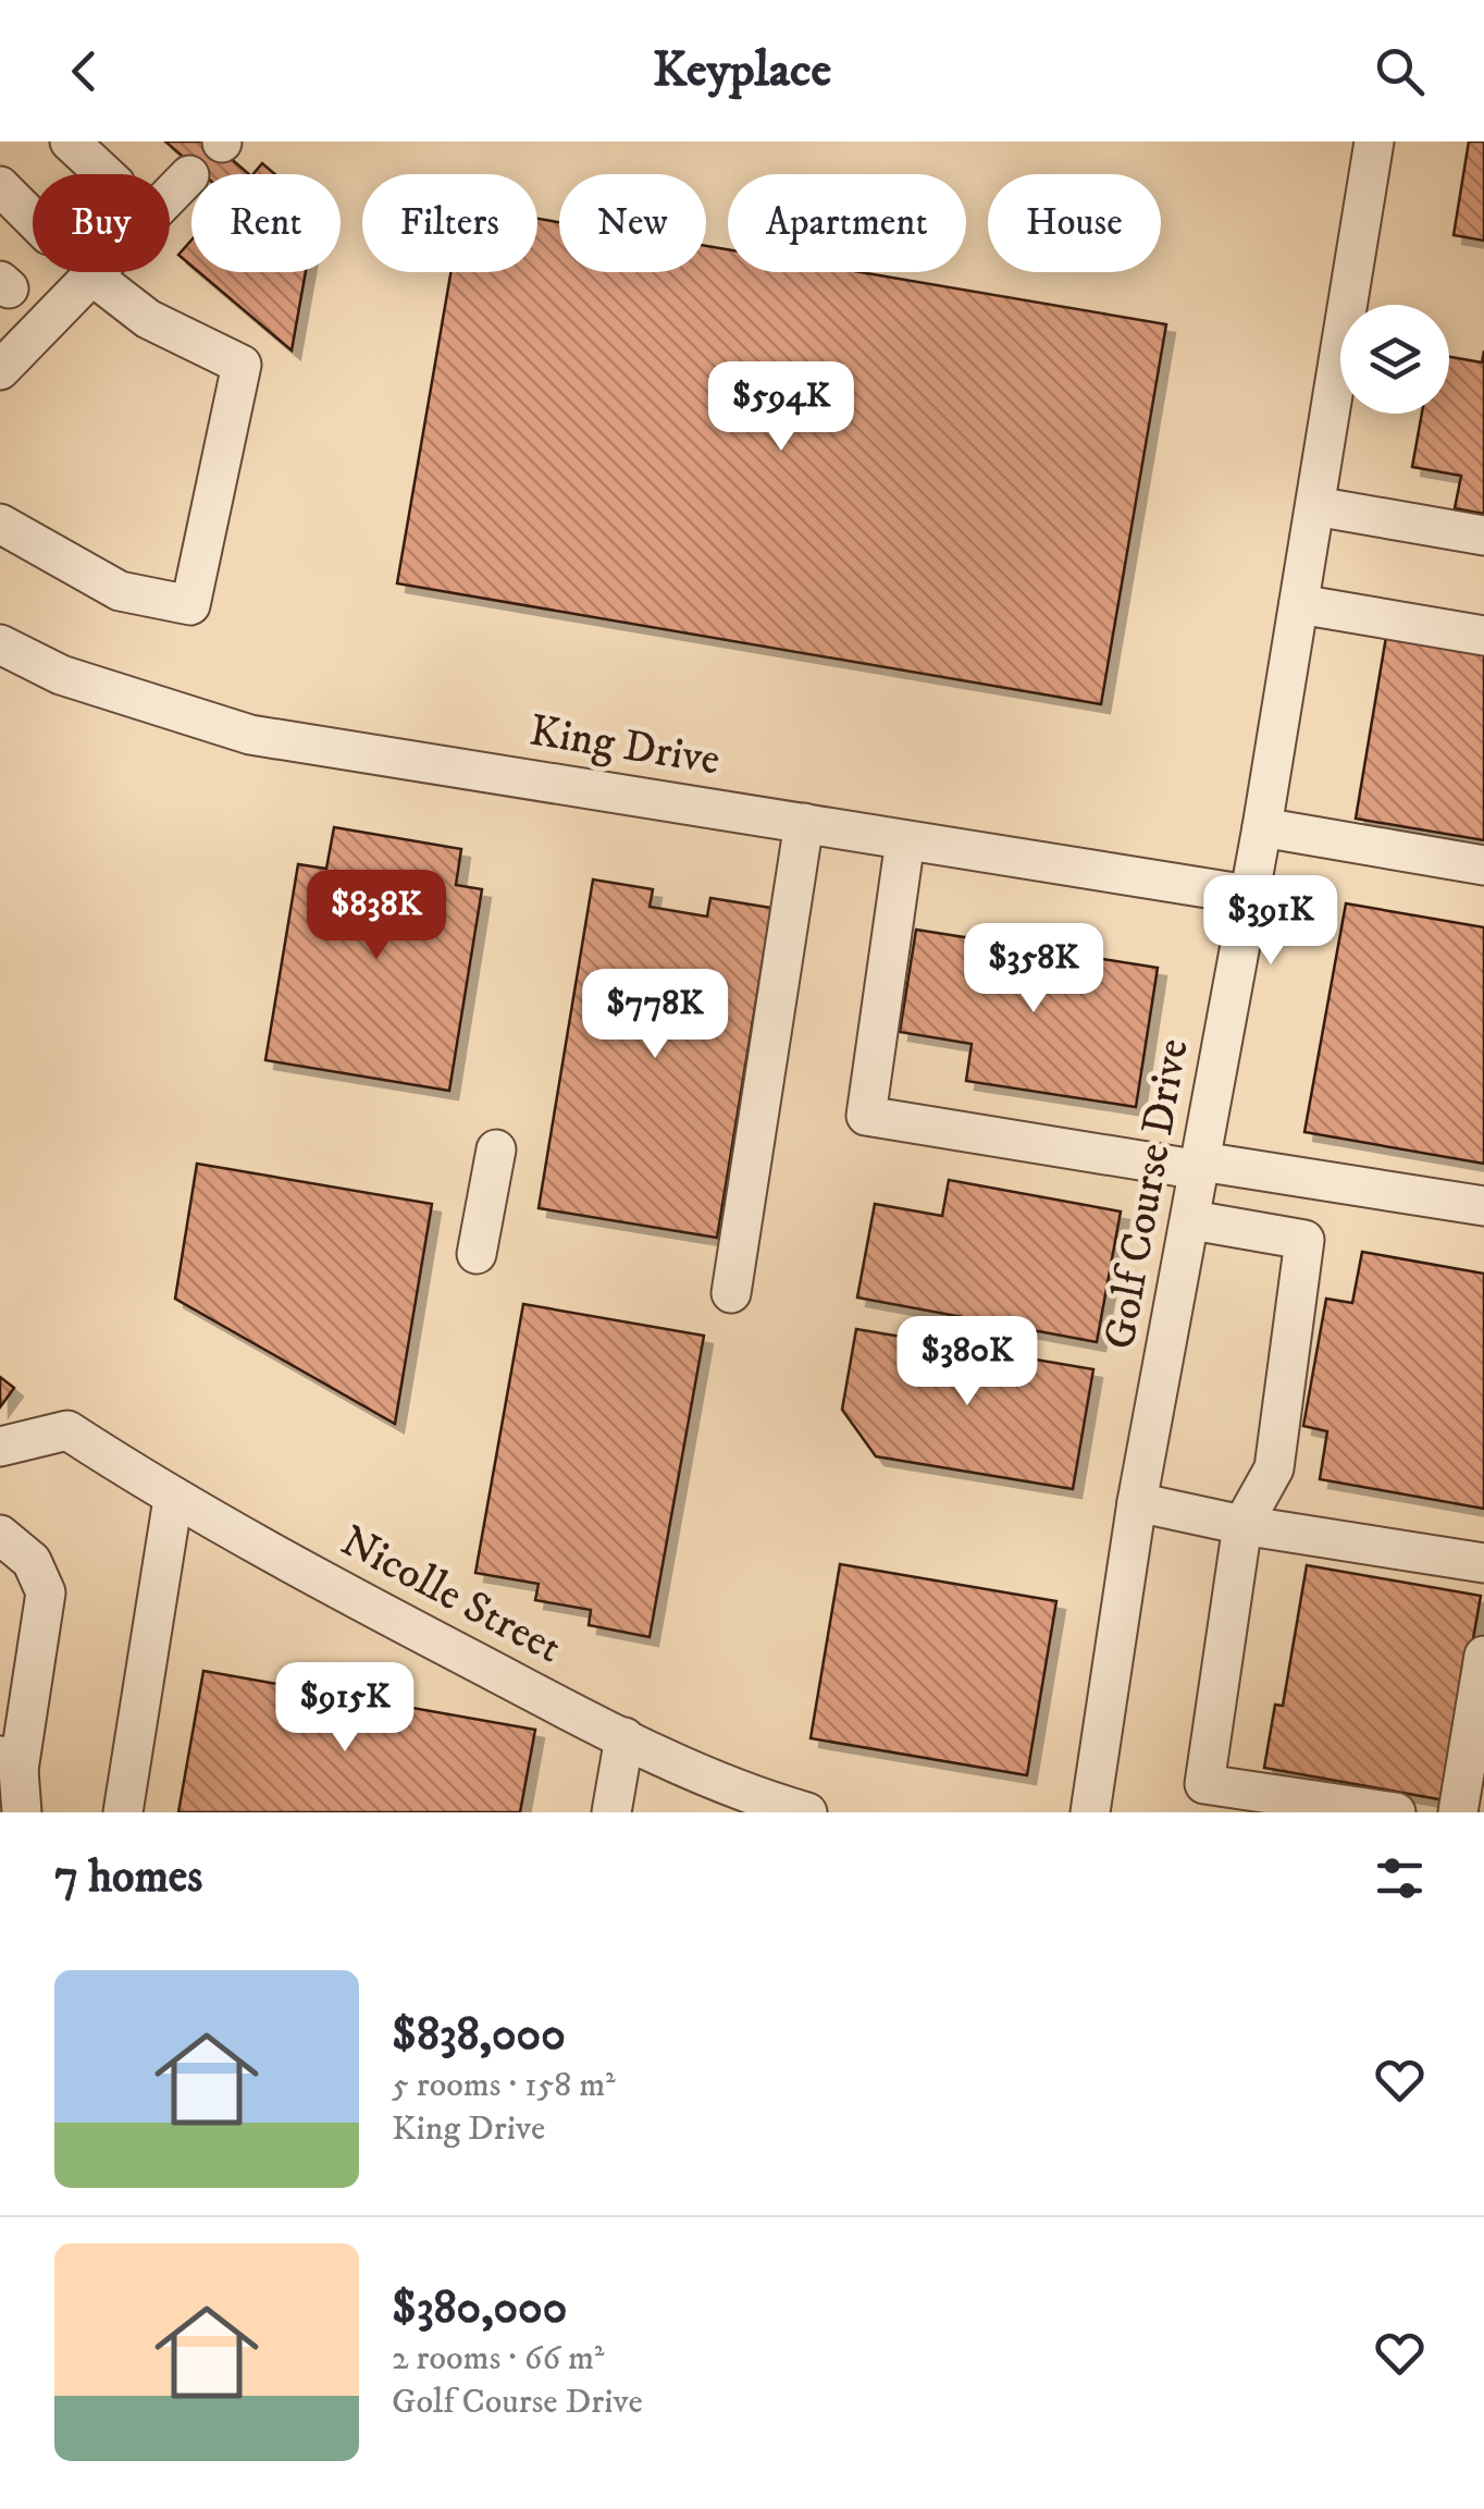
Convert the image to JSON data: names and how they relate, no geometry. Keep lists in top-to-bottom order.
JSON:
{
  "streets": {
    "street": ["King Drive", "Golf Course Drive", "Nicolle Street"]
  },
  "crossings": [
    ["King Drive", "Golf Course Drive"]
  ],
  "page": {
    "header": "Keyplace",
    "chip": [
      "Buy",
      "Rent",
      "Filters",
      "New",
      "Apartment",
      "House"
    ],
    "price": [
      "$594K",
      "$838K",
      "$391K",
      "$358K",
      "$778K",
      "$380K",
      "$915K"
    ],
    "heading": "7 homes",
    "list": [
      {
        "name": "$838,000",
        "note": "5 rooms · 158 m² · King Drive"
      },
      {
        "name": "$380,000",
        "note": "2 rooms · 66 m² · Golf Course Drive"
      }
    ]
  }
}
